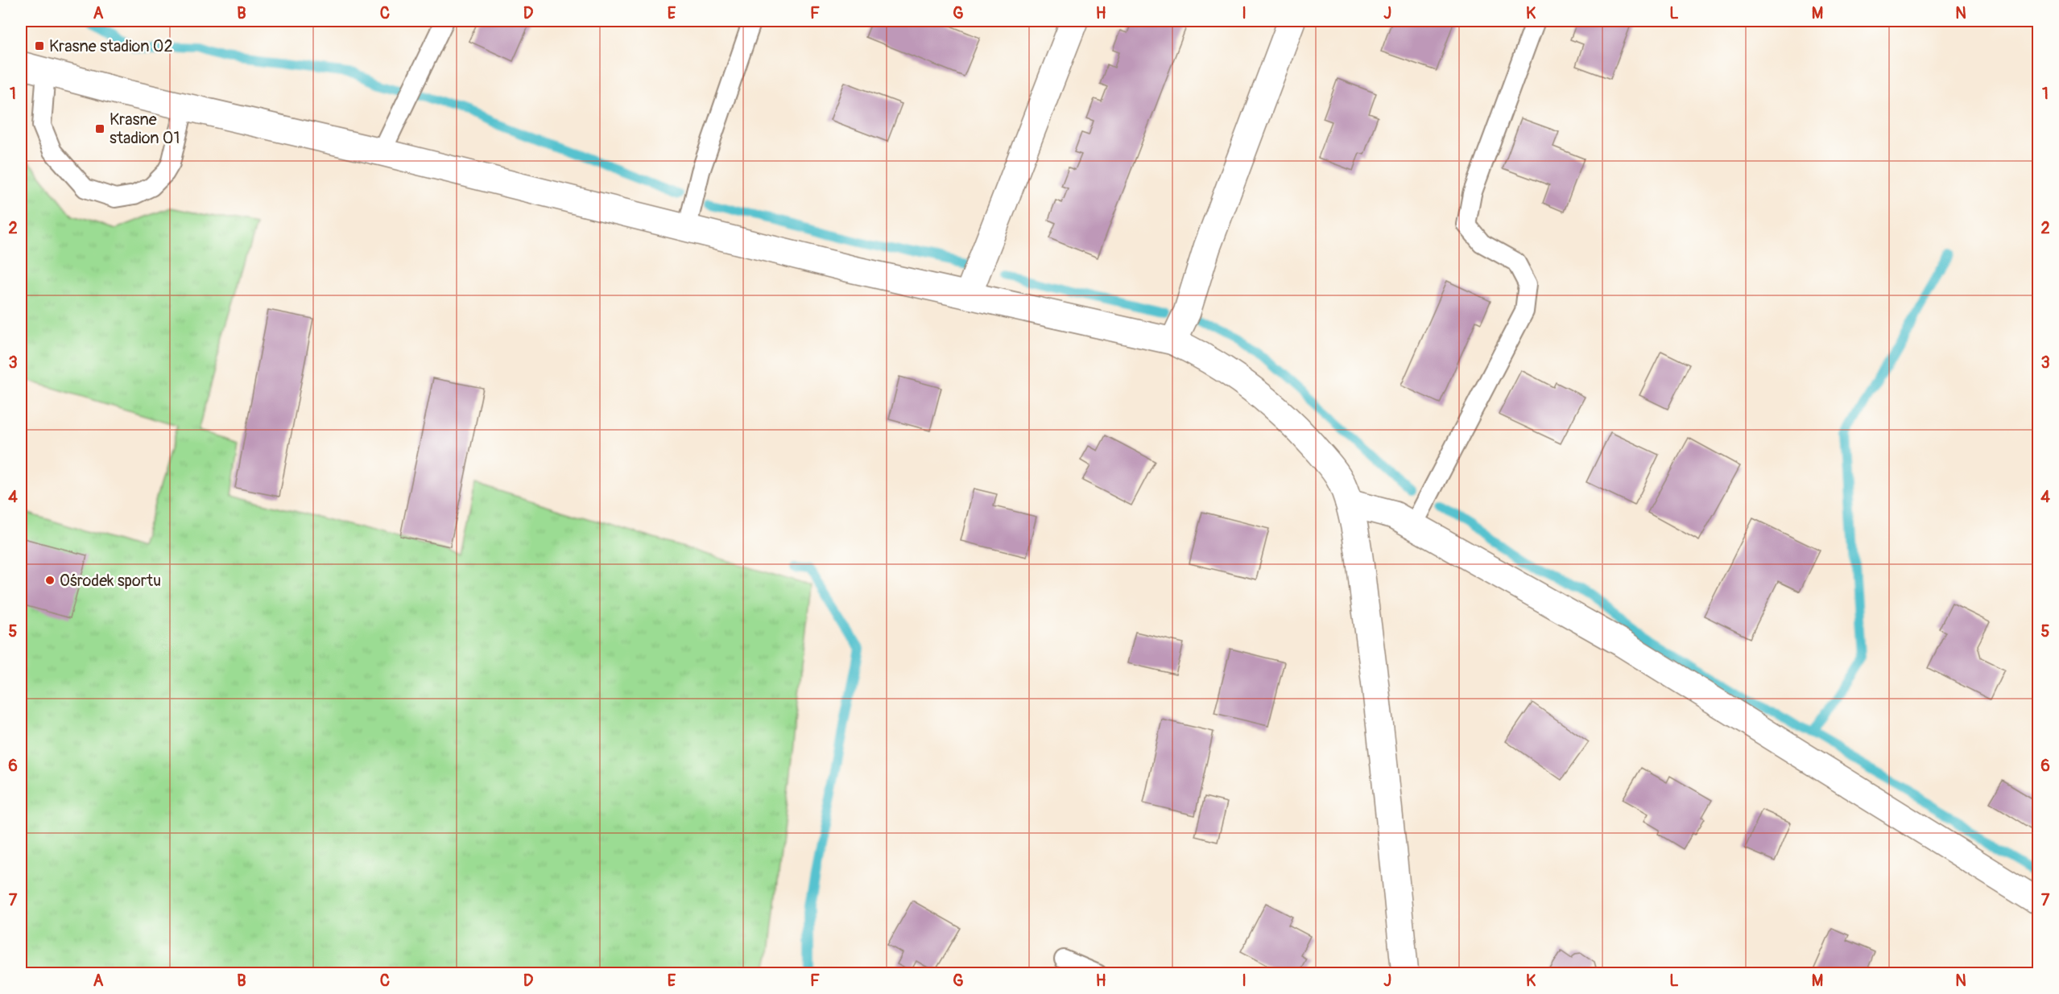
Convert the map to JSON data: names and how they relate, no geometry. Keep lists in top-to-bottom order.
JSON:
{
  "places": {
    "transit": ["Krasne stadion 02", "Krasne stadion 01"],
    "other": ["Ośrodek sportu"]
  },
  "grid": {
    "columns": [
      "A",
      "B",
      "C",
      "D",
      "E",
      "F",
      "G",
      "H",
      "I",
      "J",
      "K",
      "L",
      "M",
      "N"
    ],
    "rows": [
      "1",
      "2",
      "3",
      "4",
      "5",
      "6",
      "7"
    ]
  }
}
